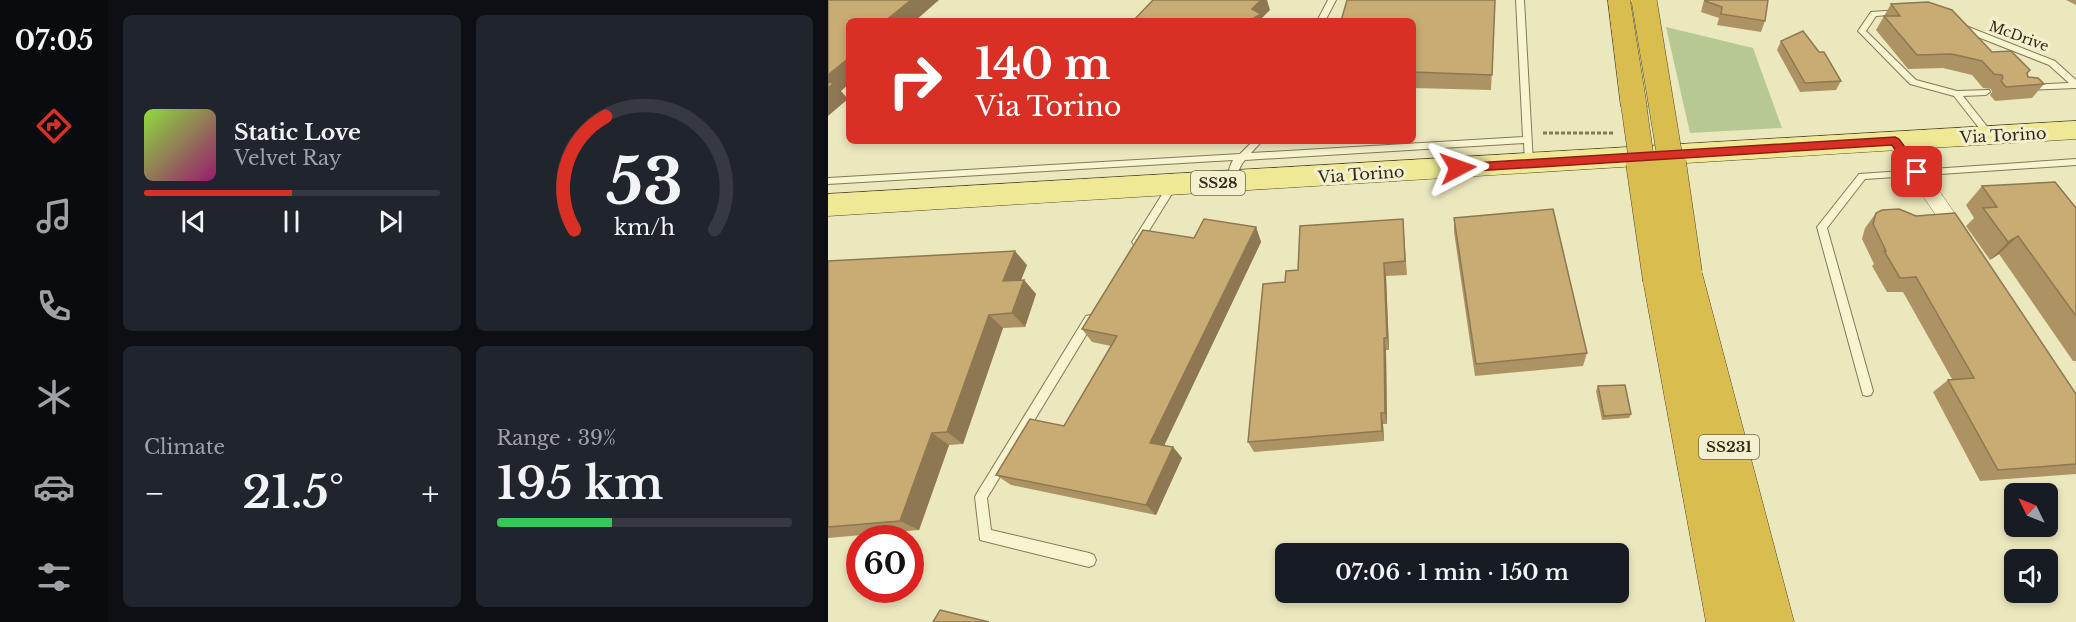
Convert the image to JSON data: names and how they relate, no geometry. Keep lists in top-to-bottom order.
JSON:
{
  "streets": {
    "highway": ["SS231"],
    "main road": ["Via Torino", "SS28"],
    "lane": ["McDrive"]
  },
  "north": "top left",
  "page": {
    "tabs": "07:05",
    "turn": ["140 m", "Via Torino"],
    "song": ["Static Love", "Velvet Ray"],
    "tile": [
      "Climate",
      ["Range · 39%", "195 km"]
    ],
    "heat": ["−", "21.5°", "+"],
    "limit": "60",
    "trip": "07:06 · 1 min · 150 m",
    "gauge": ["53", "km/h"]
  }
}
